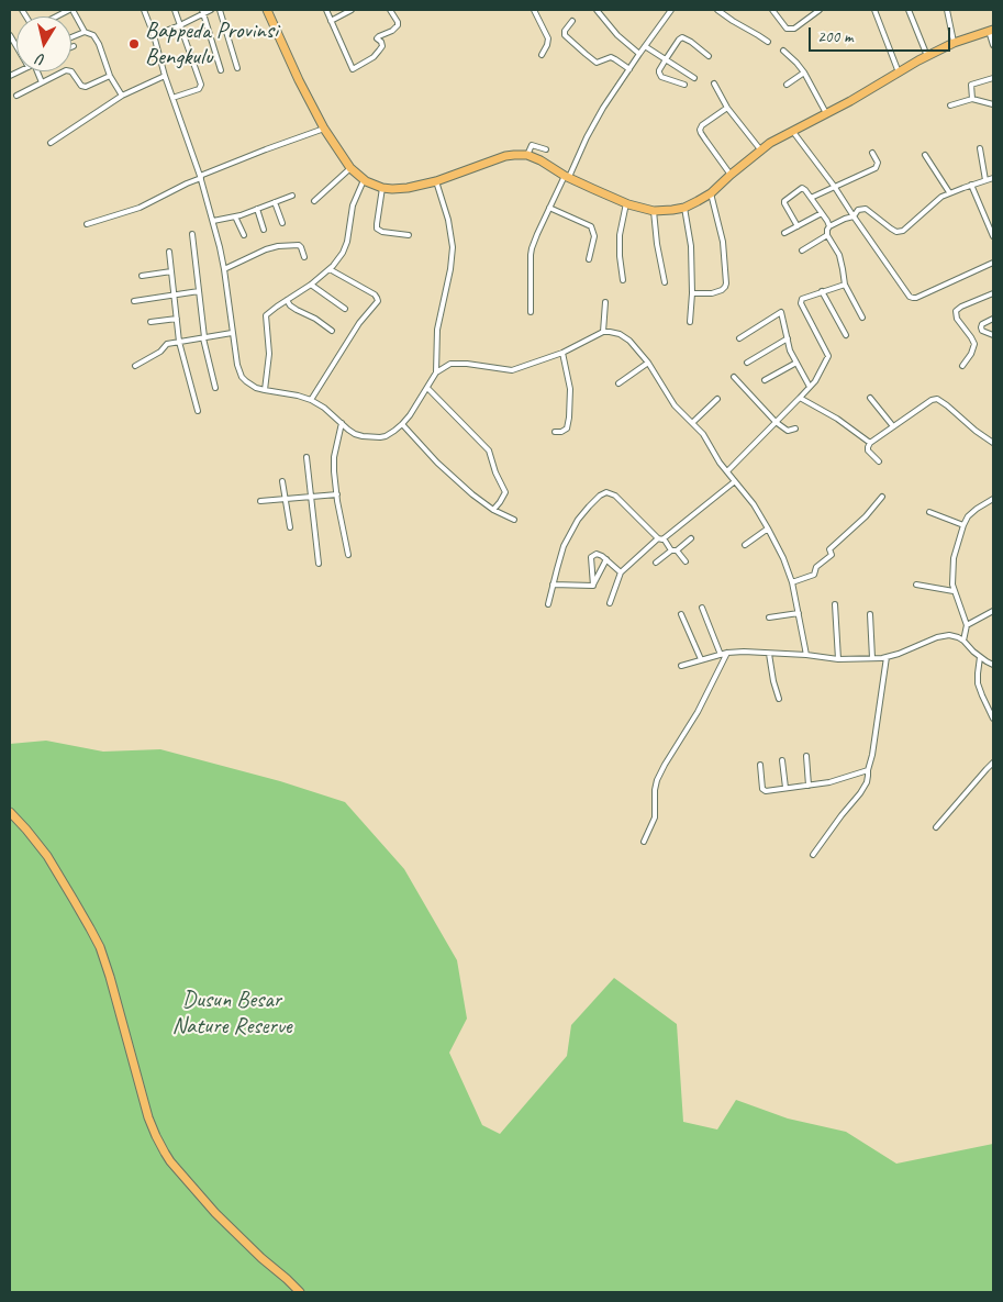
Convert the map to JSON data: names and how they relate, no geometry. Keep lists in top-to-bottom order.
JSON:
{
  "parks": ["Dusun Besar Nature Reserve"],
  "places": ["Bappeda Provinsi Bengkulu"],
  "scale_bar": "200 m",
  "north": "bottom"
}
